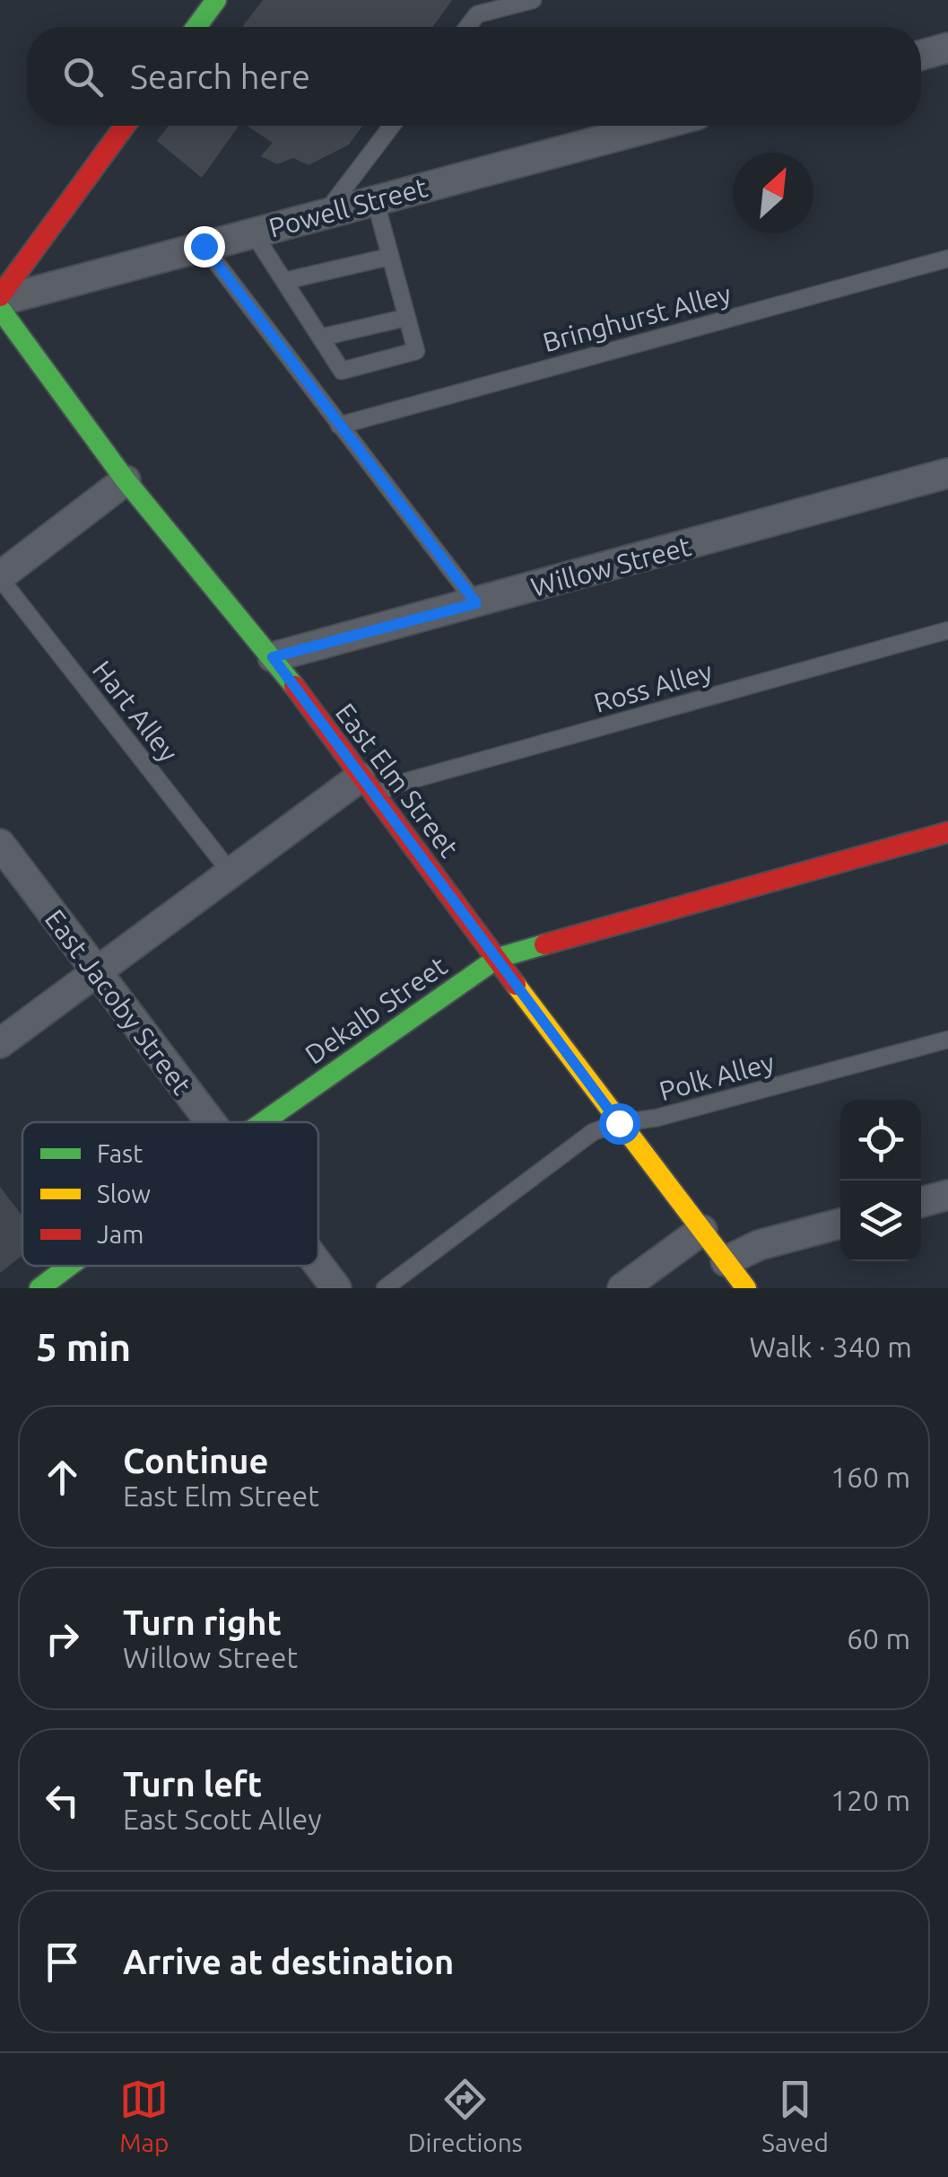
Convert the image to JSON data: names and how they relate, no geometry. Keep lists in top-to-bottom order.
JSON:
{
  "streets": {
    "main road": ["East Elm Street", "Dekalb Street"],
    "street": ["Powell Street", "Willow Street", "East Jacoby Street"],
    "lane": [
      "Bringhurst Alley",
      "Ross Alley",
      "Hart Alley",
      "Polk Alley"
    ]
  },
  "crossings": [
    ["Willow Street", "East Elm Street"],
    ["Ross Alley", "East Elm Street"],
    ["East Elm Street", "Dekalb Street"],
    ["East Elm Street", "Polk Alley"]
  ],
  "legend": ["Fast", "Slow", "Jam"],
  "north": "top right",
  "page": {
    "search": "Search here",
    "heading": ["5 min", "Walk · 340 m"],
    "list": [
      ["Continue", "East Elm Street", "160 m"],
      ["Turn right", "Willow Street", "60 m"],
      ["Turn left", "East Scott Alley", "120 m"],
      "Arrive at destination"
    ],
    "nav": ["Map", "Directions", "Saved"]
  }
}
